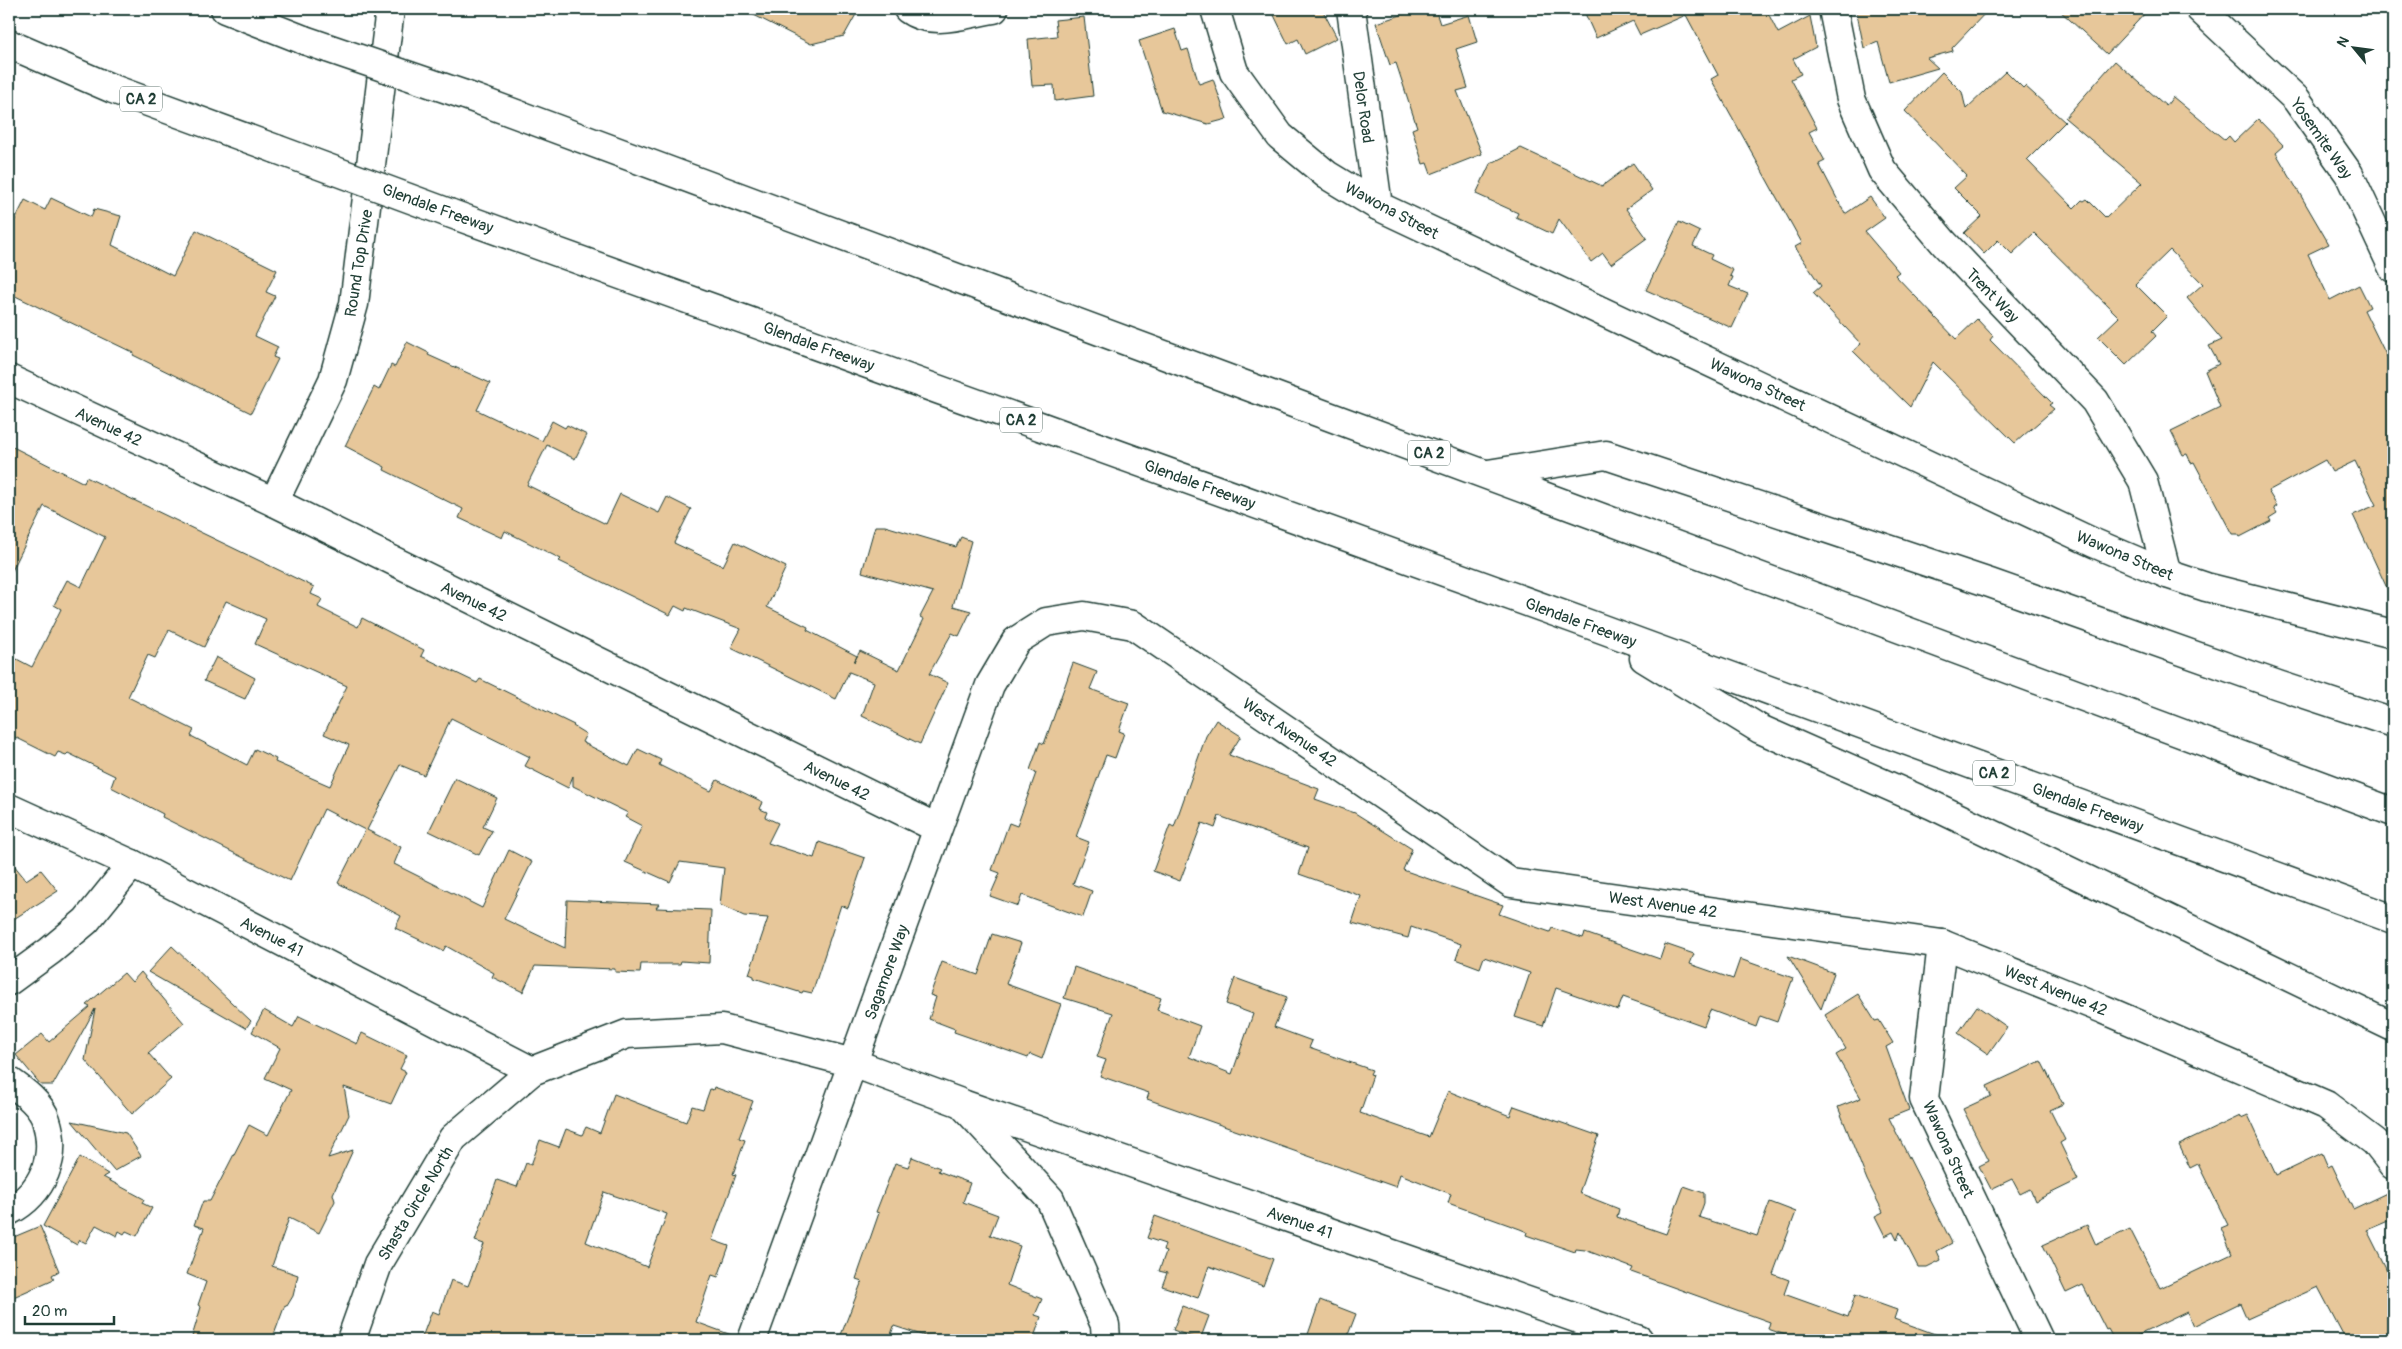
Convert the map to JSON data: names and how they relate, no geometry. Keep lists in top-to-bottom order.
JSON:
{
  "streets": {
    "main road": [
      "CA 2",
      "Delor Road",
      "Yosemite Way",
      "Glendale Freeway",
      "Wawona Street",
      "Round Top Drive",
      "Trent Way",
      "Avenue 42",
      "West Avenue 42",
      "Avenue 41",
      "Sagamore Way",
      "Shasta Circle North"
    ]
  },
  "crossings": [
    ["Delor Road", "Wawona Street"],
    ["Wawona Street", "Trent Way"],
    ["Wawona Street", "West Avenue 42"],
    ["Round Top Drive", "Avenue 42"],
    ["Avenue 42", "Sagamore Way"],
    ["West Avenue 42", "Sagamore Way"],
    ["Avenue 41", "Sagamore Way"],
    ["Avenue 41", "Shasta Circle North"],
    ["Sagamore Way", "Shasta Circle North"]
  ],
  "scale_bar": "20 m",
  "north": "top left"
}
